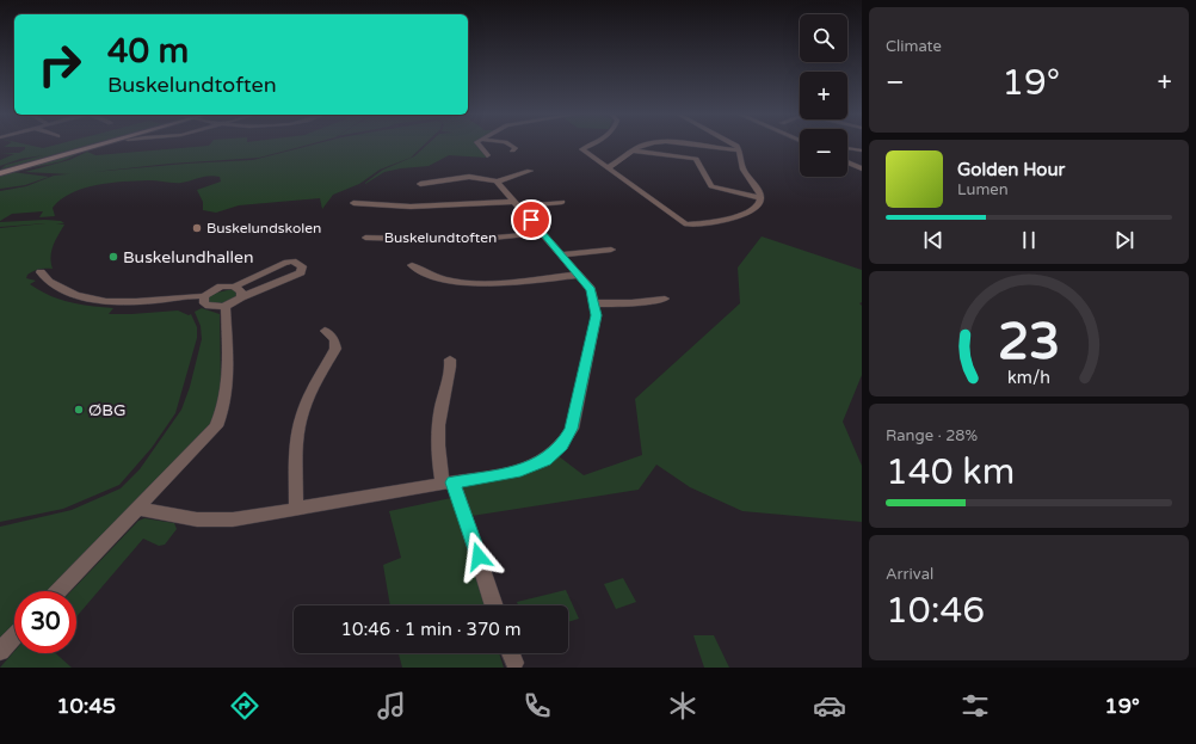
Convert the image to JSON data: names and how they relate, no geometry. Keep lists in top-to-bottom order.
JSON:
{
  "streets": {
    "street": ["Buskelundtoften"]
  },
  "places": ["Buskelundskolen", "Buskelundhallen", "ØBG"],
  "page": {
    "tile": [
      "Climate",
      ["Range · 28%", "140 km"],
      ["Arrival", "10:46"]
    ],
    "map_buttons": ["+", "−"],
    "turn": ["40 m", "Buskelundtoften"],
    "heat": ["−", "19°", "+"],
    "song": ["Golden Hour", "Lumen"],
    "limit": "30",
    "trip": "10:46 · 1 min · 370 m",
    "tabs": ["10:45", "19°"],
    "gauge": ["23", "km/h"]
  }
}
